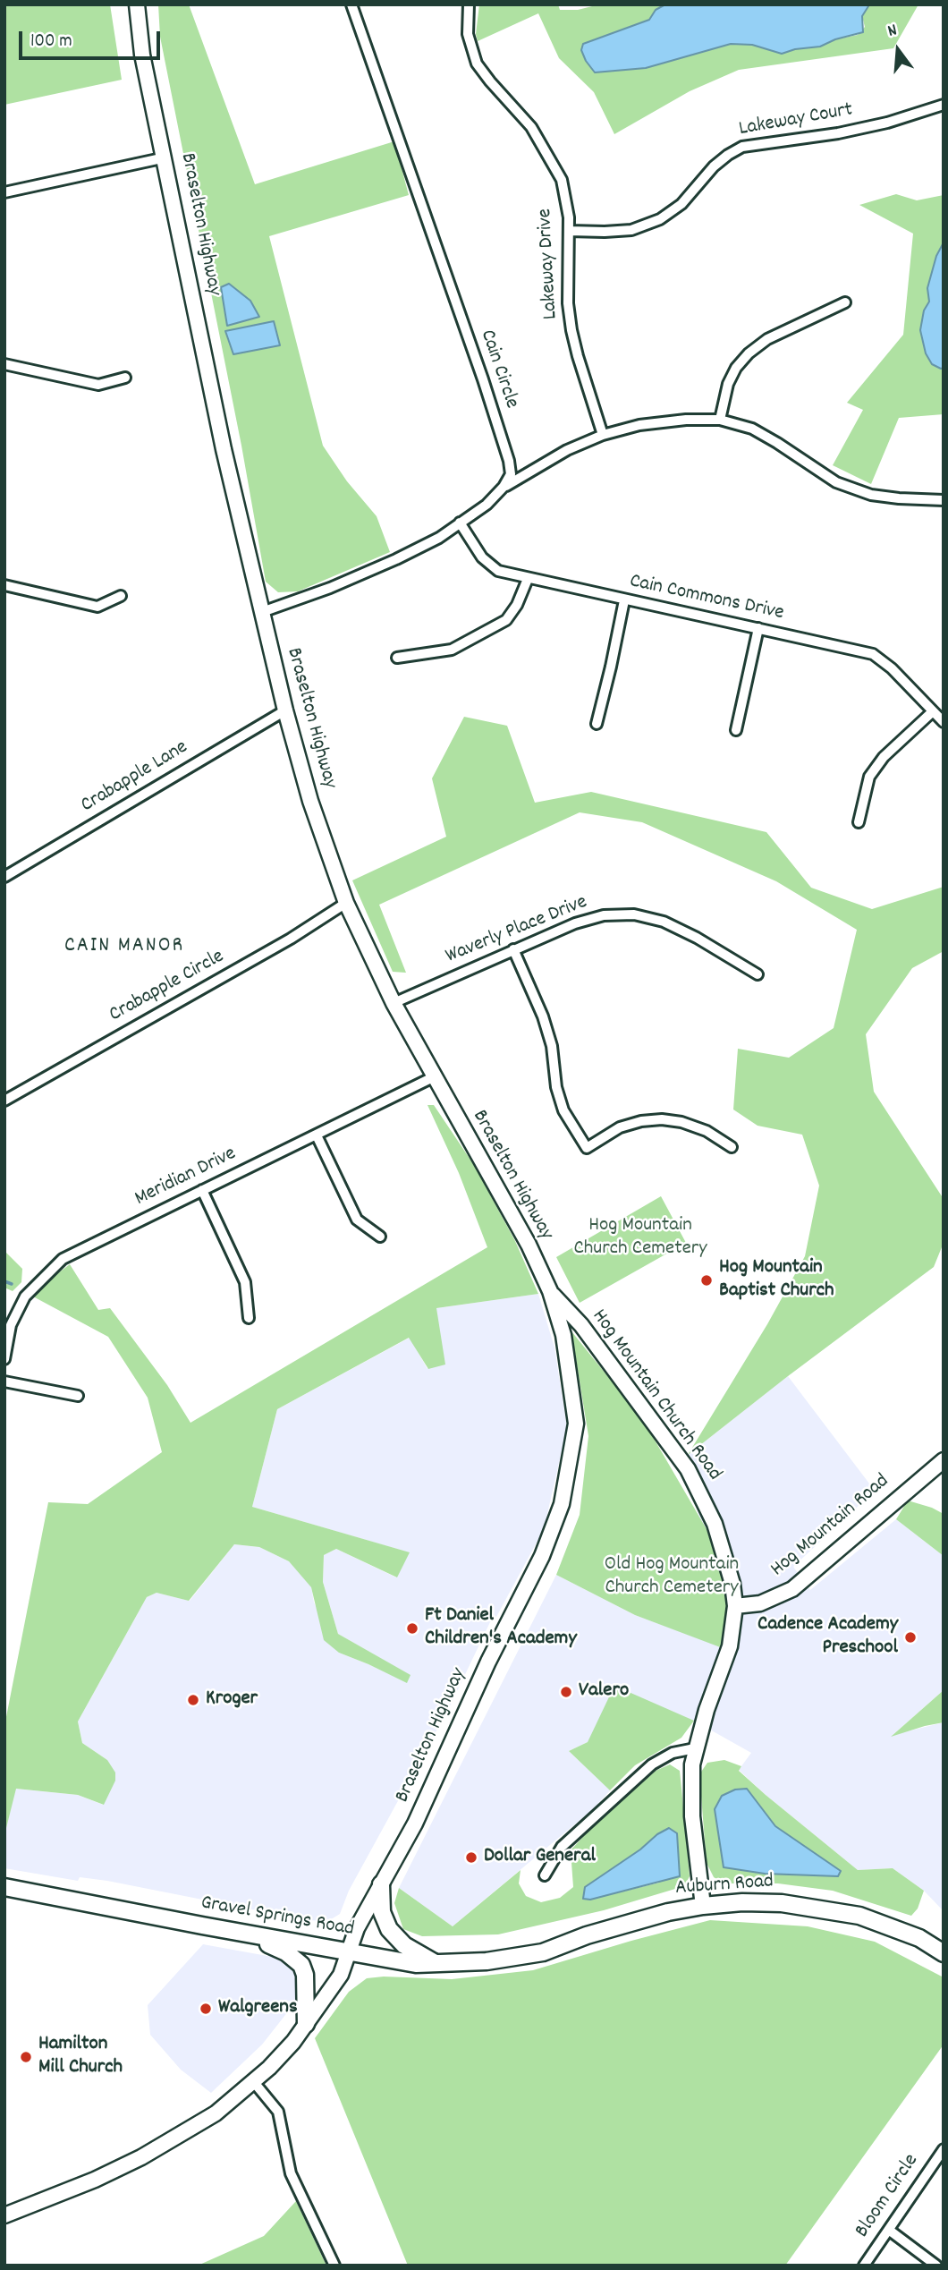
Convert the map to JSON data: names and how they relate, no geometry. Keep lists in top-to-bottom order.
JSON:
{
  "streets": {
    "main road": [
      "Braselton Highway",
      "Hog Mountain Church Road",
      "Hog Mountain Road",
      "Auburn Road",
      "Gravel Springs Road"
    ],
    "street": [
      "Lakeway Court",
      "Lakeway Drive",
      "Cain Circle",
      "Cain Commons Drive",
      "Crabapple Lane",
      "Waverly Place Drive",
      "Crabapple Circle",
      "Meridian Drive",
      "Bloom Circle"
    ]
  },
  "crossings": [
    ["Lakeway Court", "Lakeway Drive"],
    ["Braselton Highway", "Crabapple Lane"],
    ["Braselton Highway", "Waverly Place Drive"],
    ["Braselton Highway", "Crabapple Circle"],
    ["Braselton Highway", "Meridian Drive"],
    ["Braselton Highway", "Hog Mountain Church Road"],
    ["Braselton Highway", "Gravel Springs Road"],
    ["Hog Mountain Church Road", "Hog Mountain Road"],
    ["Hog Mountain Church Road", "Auburn Road"],
    ["Auburn Road", "Gravel Springs Road"]
  ],
  "districts": ["CAIN MANOR"],
  "parks": ["Hog Mountain Church Cemetery", "Old Hog Mountain Church Cemetery"],
  "places": [
    "Hog Mountain Baptist Church",
    "Ft Daniel Children's Academy",
    "Cadence Academy Preschool",
    "Valero",
    "Kroger",
    "Dollar General",
    "Walgreens",
    "Hamilton Mill Church"
  ],
  "scale_bar": "100 m",
  "north": "top"
}
